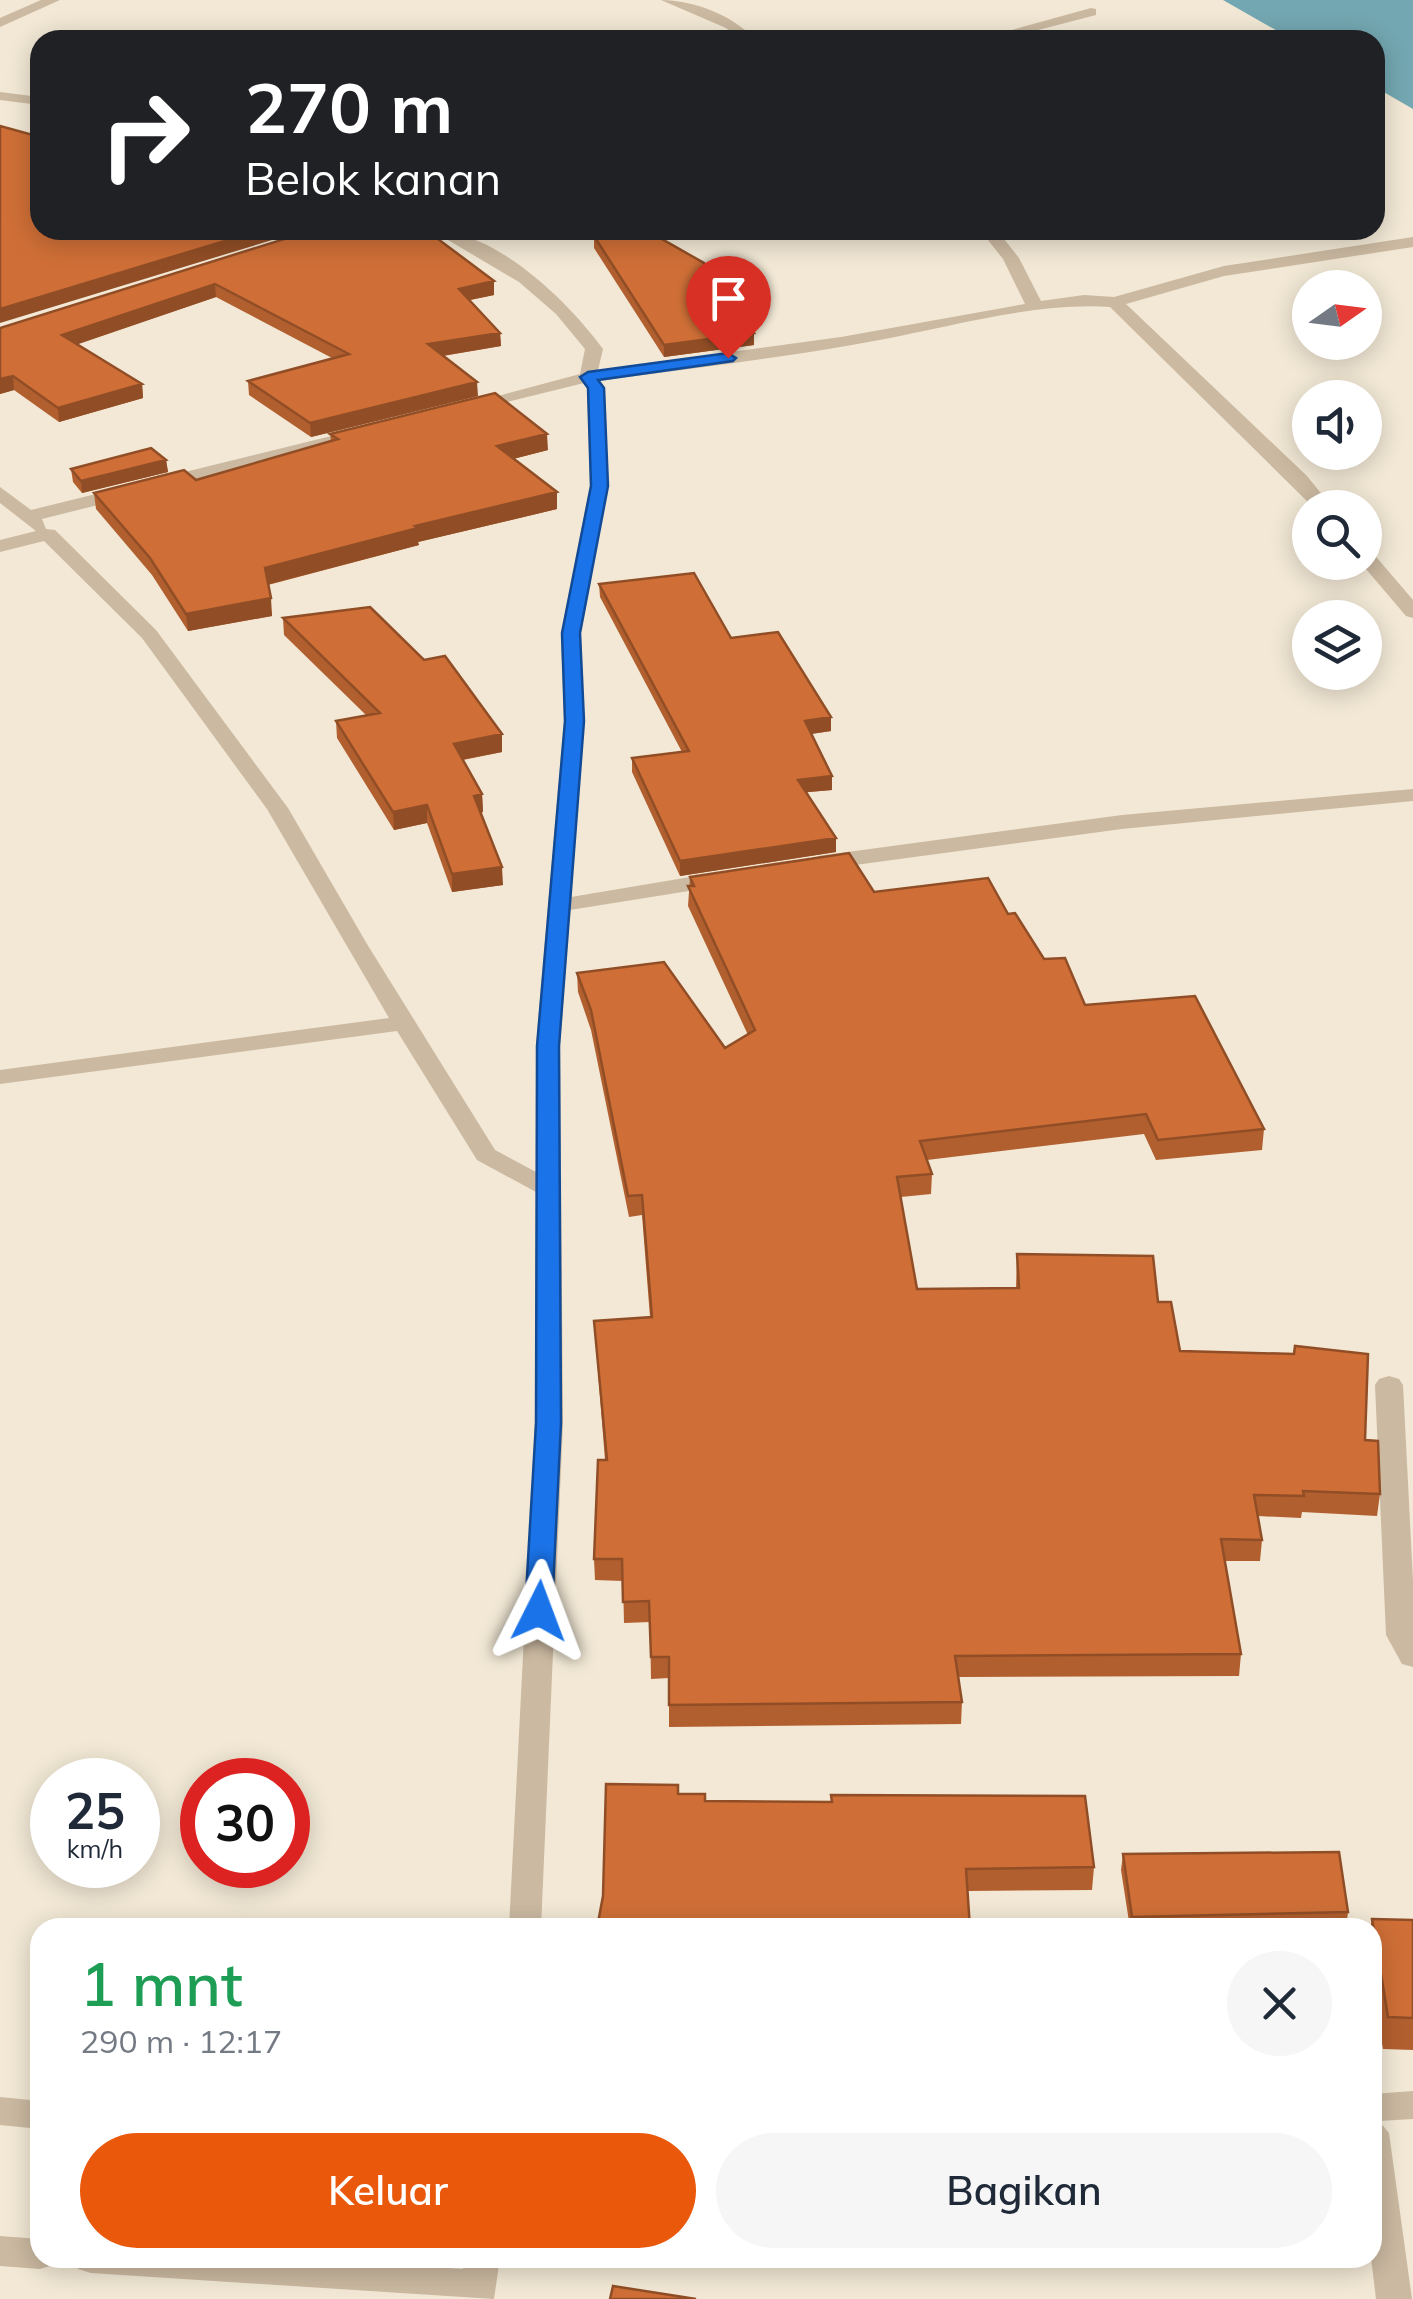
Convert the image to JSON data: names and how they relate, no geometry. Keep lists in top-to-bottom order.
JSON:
{
  "north": "right",
  "page": {
    "turn": ["270 m", "Belok kanan"],
    "speed": "25 km/h",
    "limit": "30",
    "heading": ["1 mnt", "290 m · 12:17"],
    "buttons": ["Keluar", "Bagikan"]
  }
}
